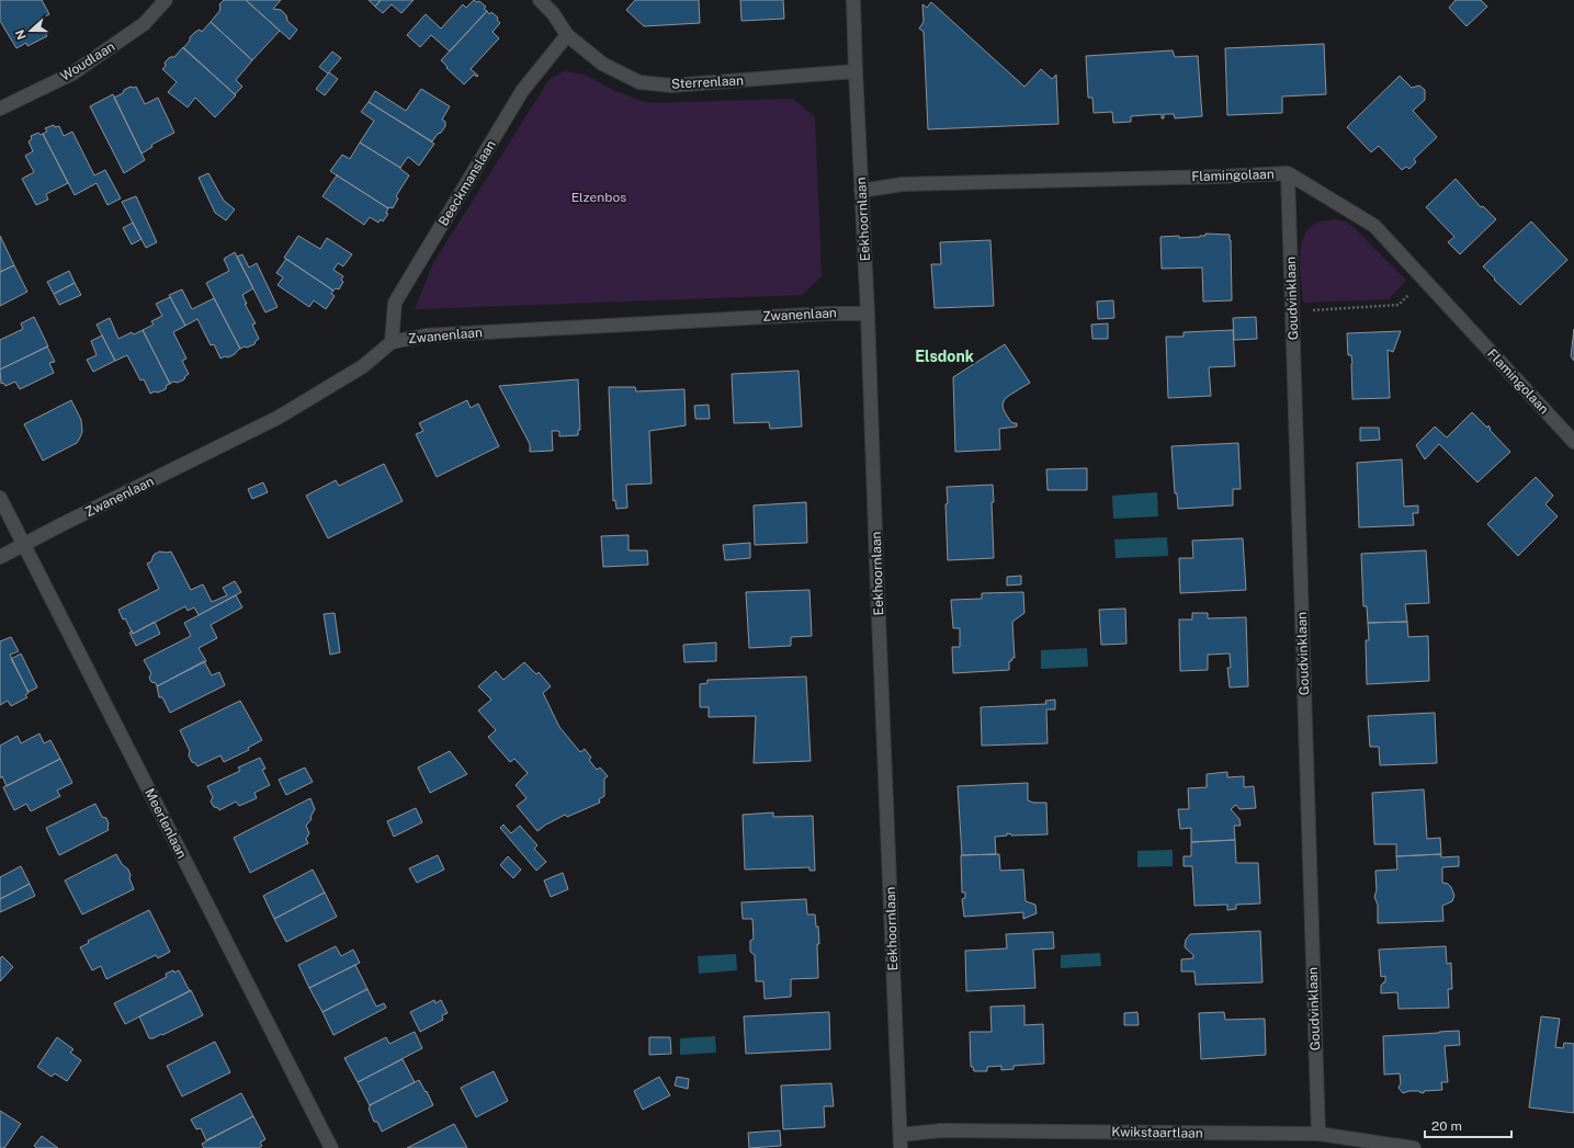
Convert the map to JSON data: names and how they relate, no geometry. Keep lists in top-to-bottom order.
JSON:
{
  "streets": {
    "street": [
      "Woudlaan",
      "Sterrenlaan",
      "Flamingolaan",
      "Beeckmanslaan",
      "Eekhoornlaan",
      "Goudvinklaan",
      "Zwanenlaan",
      "Meerlenlaan",
      "Kwikstaartlaan"
    ]
  },
  "crossings": [
    ["Sterrenlaan", "Beeckmanslaan"],
    ["Sterrenlaan", "Eekhoornlaan"],
    ["Flamingolaan", "Eekhoornlaan"],
    ["Flamingolaan", "Goudvinklaan"],
    ["Beeckmanslaan", "Zwanenlaan"],
    ["Eekhoornlaan", "Zwanenlaan"],
    ["Eekhoornlaan", "Kwikstaartlaan"],
    ["Goudvinklaan", "Kwikstaartlaan"],
    ["Zwanenlaan", "Meerlenlaan"]
  ],
  "districts": ["Elsdonk"],
  "parks": ["Elzenbos"],
  "scale_bar": "20 m",
  "north": "left"
}
